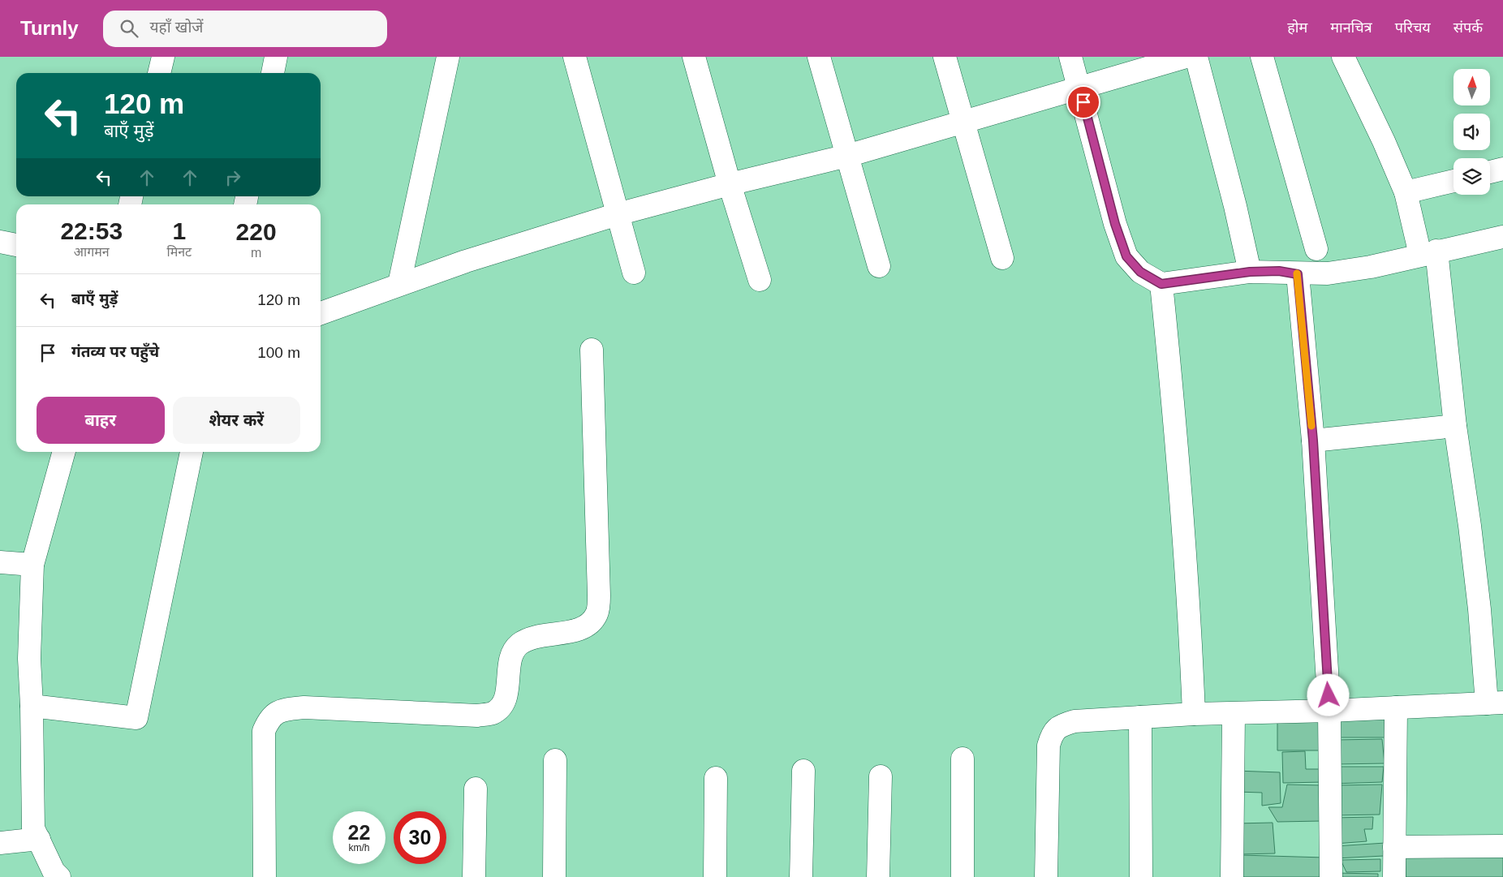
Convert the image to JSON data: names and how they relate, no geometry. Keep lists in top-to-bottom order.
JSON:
{
  "north": "top",
  "page": {
    "header": "Turnly",
    "search": "यहाँ खोजें",
    "nav": [
      "होम",
      "मानचित्र",
      "परिचय",
      "संपर्क"
    ],
    "turn": ["120 m", "बाएँ मुड़ें"],
    "eta": [
      "22:53",
      "आगमन",
      "1",
      "मिनट",
      "220",
      "m"
    ],
    "list": [
      {
        "name": "बाएँ मुड़ें",
        "value": "120 m"
      },
      {
        "name": "गंतव्य पर पहुँचे",
        "value": "100 m"
      }
    ],
    "buttons": ["बाहर", "शेयर करें"],
    "speed": "22 km/h",
    "limit": "30"
  }
}
